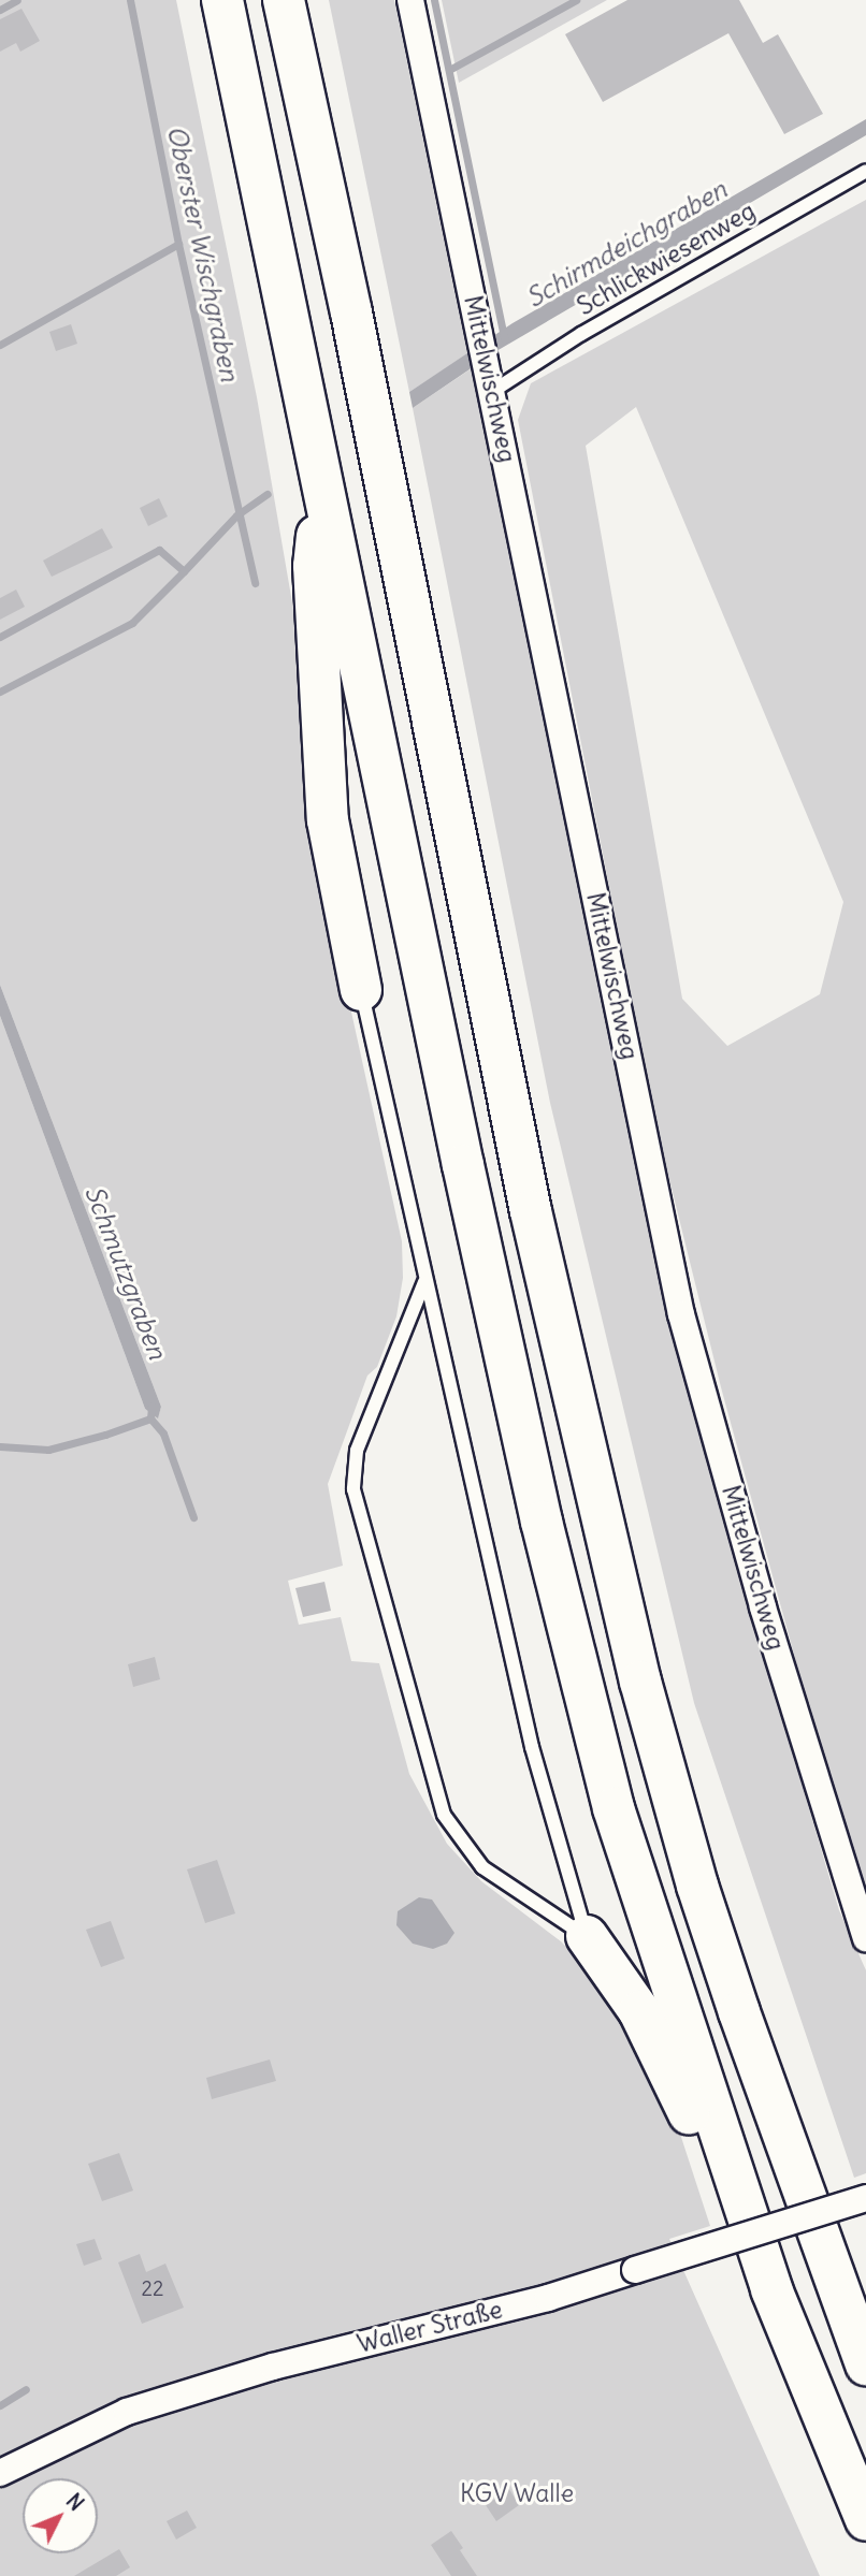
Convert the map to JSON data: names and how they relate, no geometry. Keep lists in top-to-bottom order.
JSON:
{
  "streets": {
    "street": ["Mittelwischweg", "Waller Straße"],
    "lane": ["Schlickwiesenweg"]
  },
  "crossings": [
    ["Schlickwiesenweg", "Mittelwischweg"]
  ],
  "water": ["Schirmdeichgraben", "Oberster Wischgraben", "Schmutzgraben"],
  "parks": ["KGV Walle"],
  "house_numbers": ["22"],
  "north": "top right"
}
